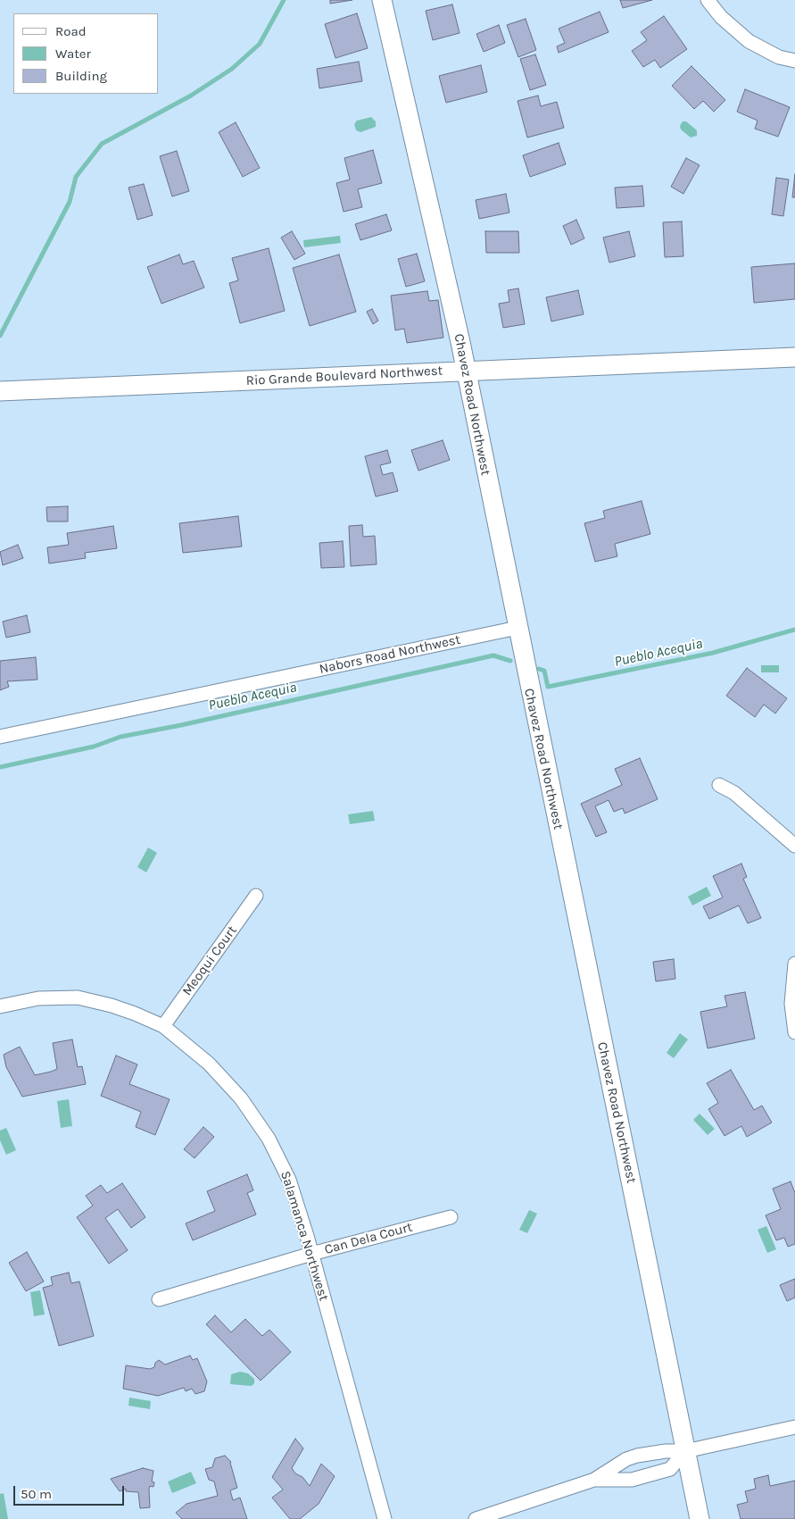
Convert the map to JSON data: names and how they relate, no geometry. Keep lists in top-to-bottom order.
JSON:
{
  "streets": {
    "street": [
      "Rio Grande Boulevard Northwest",
      "Chavez Road Northwest",
      "Nabors Road Northwest",
      "Meoqui Court",
      "Salamanca Northwest",
      "Can Dela Court"
    ]
  },
  "crossings": [
    ["Rio Grande Boulevard Northwest", "Chavez Road Northwest"],
    ["Chavez Road Northwest", "Nabors Road Northwest"],
    ["Meoqui Court", "Salamanca Northwest"],
    ["Salamanca Northwest", "Can Dela Court"]
  ],
  "water": ["Pueblo Acequia"],
  "legend": ["Road", "Water", "Building"],
  "scale_bar": "50 m"
}
